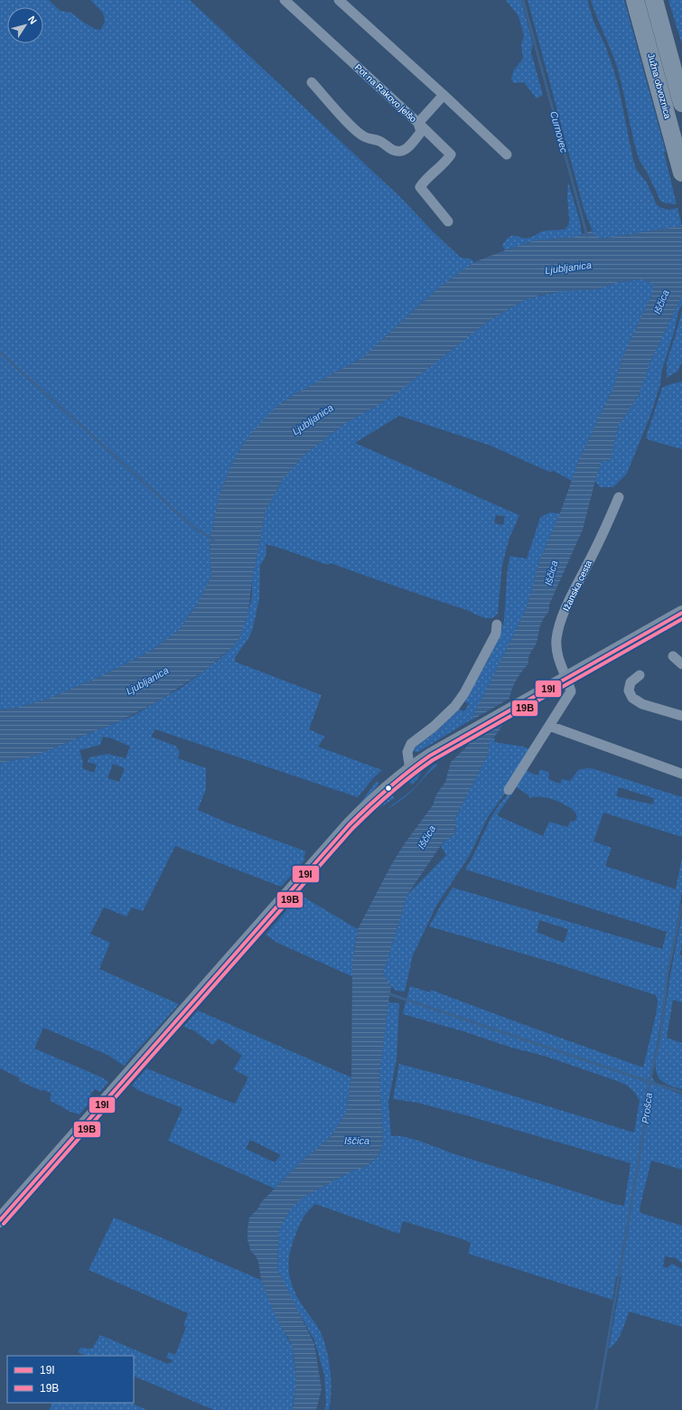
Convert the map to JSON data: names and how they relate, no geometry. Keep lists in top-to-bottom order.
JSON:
{
  "streets": {
    "highway": ["Južna obvoznica"],
    "street": ["Pot na Rakovo jelšo", "Ižanska cesta"]
  },
  "water": [
    "Curnovec",
    "Ljubljanica",
    "Iščica",
    "Prošca"
  ],
  "lines": ["transit line 19I", "transit line 19B"],
  "legend": ["19I", "19B"],
  "north": "top right"
}
